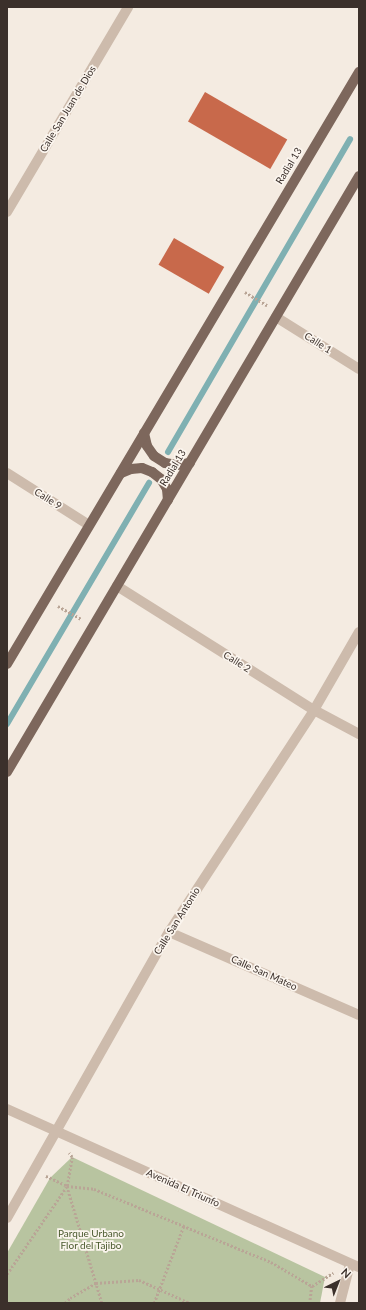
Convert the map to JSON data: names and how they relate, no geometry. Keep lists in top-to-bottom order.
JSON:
{
  "streets": {
    "main road": ["Radial 13"],
    "street": [
      "Calle San Juan de Dios",
      "Calle 1",
      "Calle 9",
      "Calle 2",
      "Calle San Antonio",
      "Calle San Mateo",
      "Avenida El Triunfo"
    ]
  },
  "crossings": [
    ["Radial 13", "Calle 1"],
    ["Radial 13", "Calle 9"],
    ["Radial 13", "Calle 2"],
    ["Calle 2", "Calle San Antonio"],
    ["Calle San Antonio", "Calle San Mateo"],
    ["Calle San Antonio", "Avenida El Triunfo"]
  ],
  "parks": ["Parque Urbano Flor del Tajibo"],
  "north": "top right"
}
